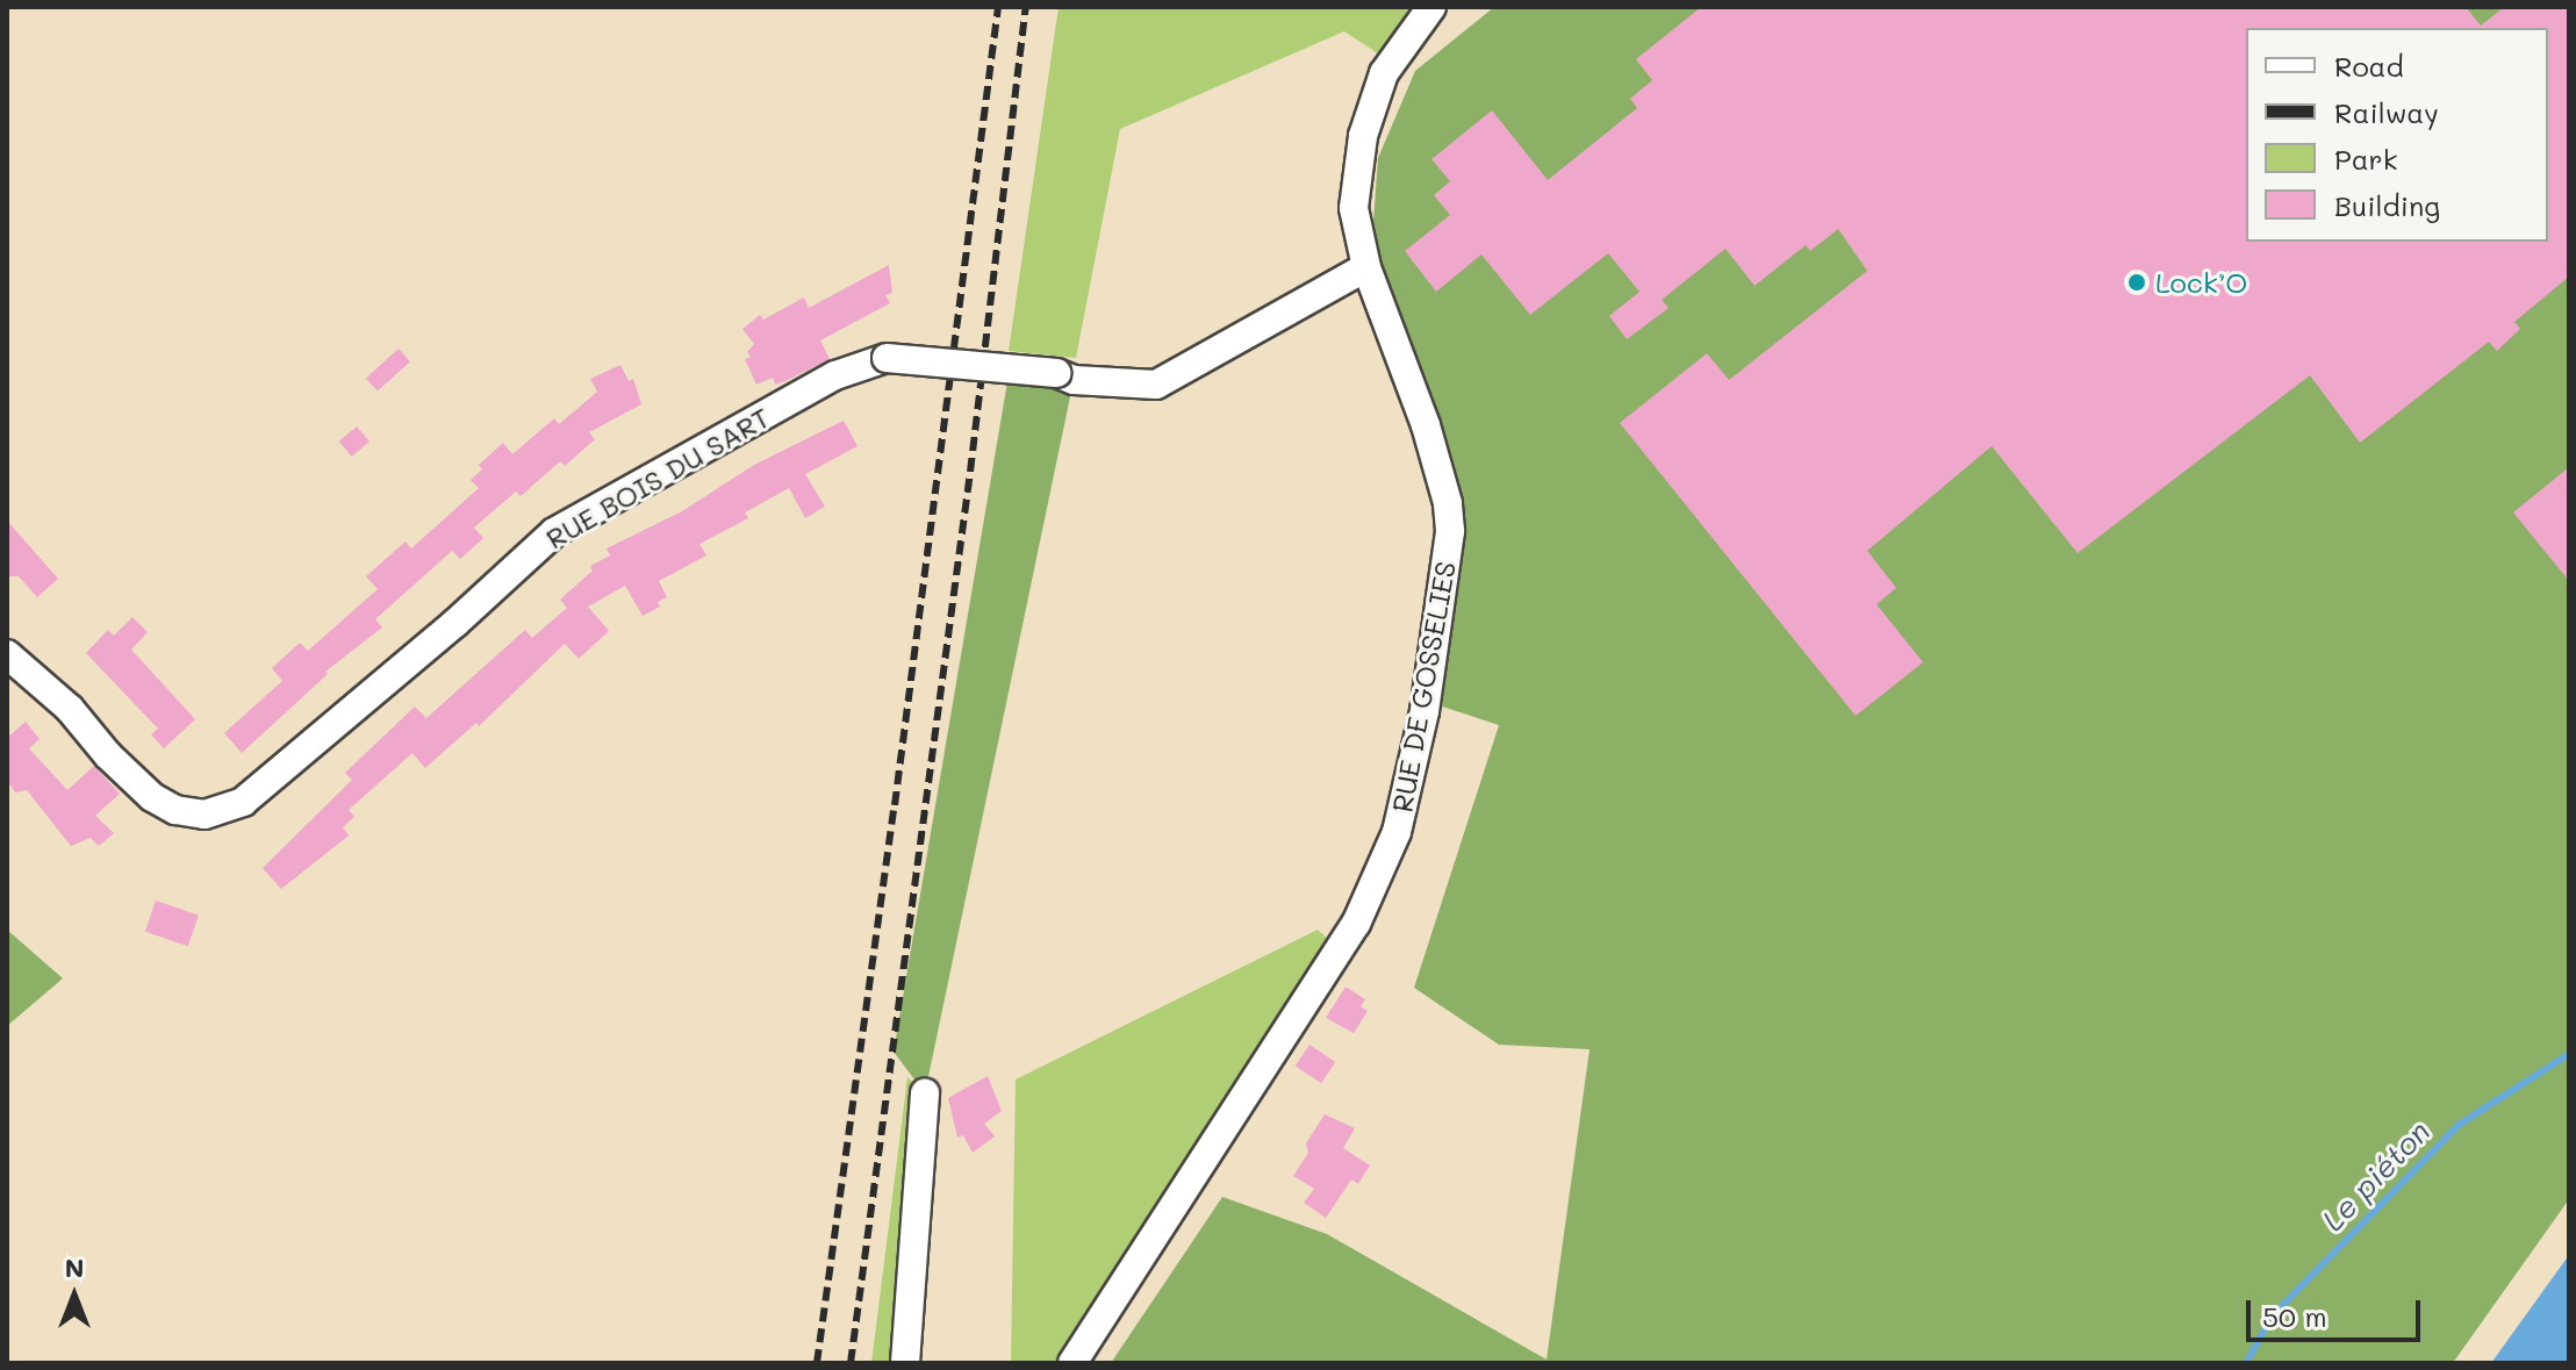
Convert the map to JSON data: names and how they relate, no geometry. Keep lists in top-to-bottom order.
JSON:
{
  "streets": {
    "street": ["RUE BOIS DU SART", "RUE DE GOSSELIES"]
  },
  "crossings": [
    ["RUE BOIS DU SART", "RUE DE GOSSELIES"]
  ],
  "water": ["Le piéton"],
  "places": ["Lock’O"],
  "legend": [
    "Road",
    "Railway",
    "Park",
    "Building"
  ],
  "scale_bar": "50 m",
  "north": "top"
}
